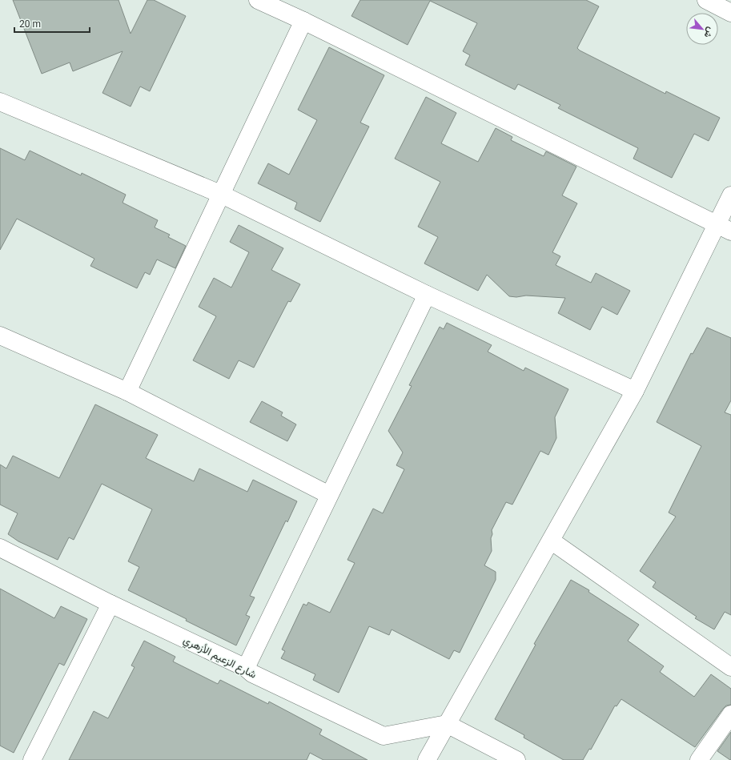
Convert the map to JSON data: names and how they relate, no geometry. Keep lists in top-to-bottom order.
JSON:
{
  "streets": {
    "street": ["شارع الزعيم الأزهري"]
  },
  "scale_bar": "20 m",
  "north": "bottom right"
}
